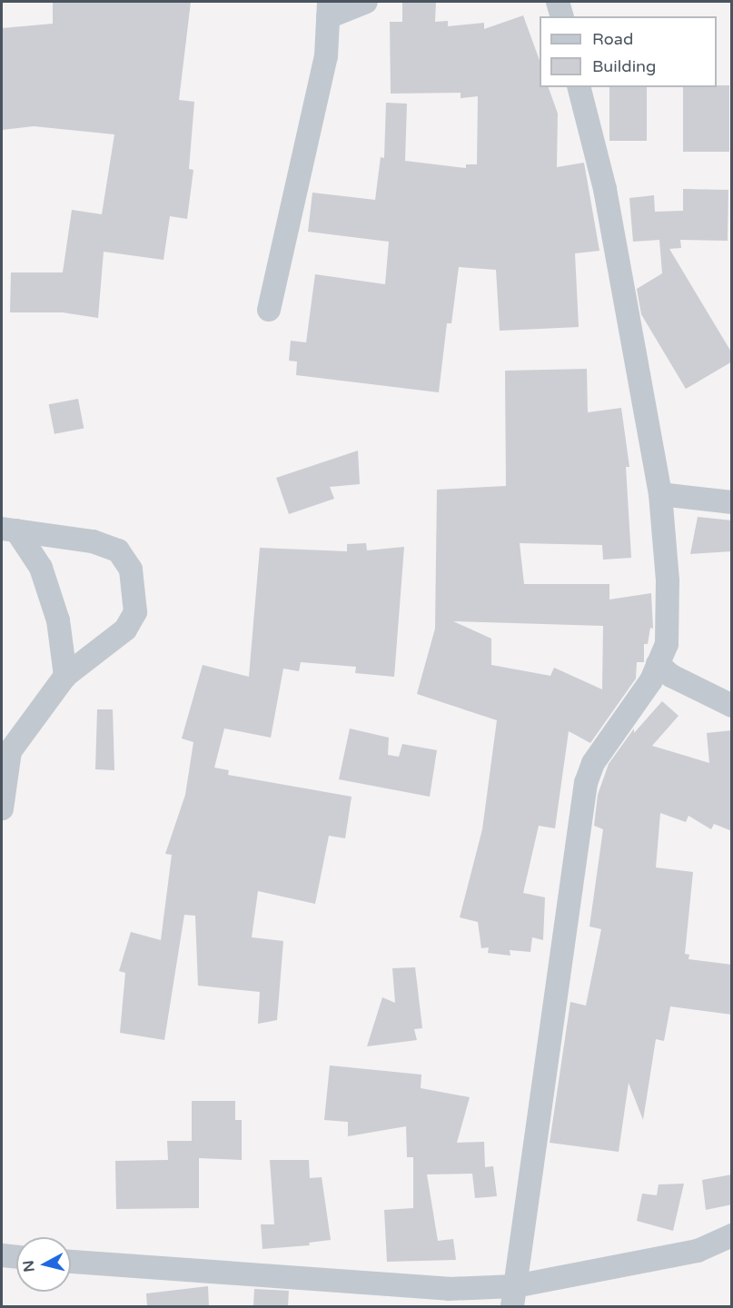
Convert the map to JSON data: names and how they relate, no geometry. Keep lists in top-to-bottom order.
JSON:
{
  "legend": ["Road", "Building"],
  "north": "left"
}
